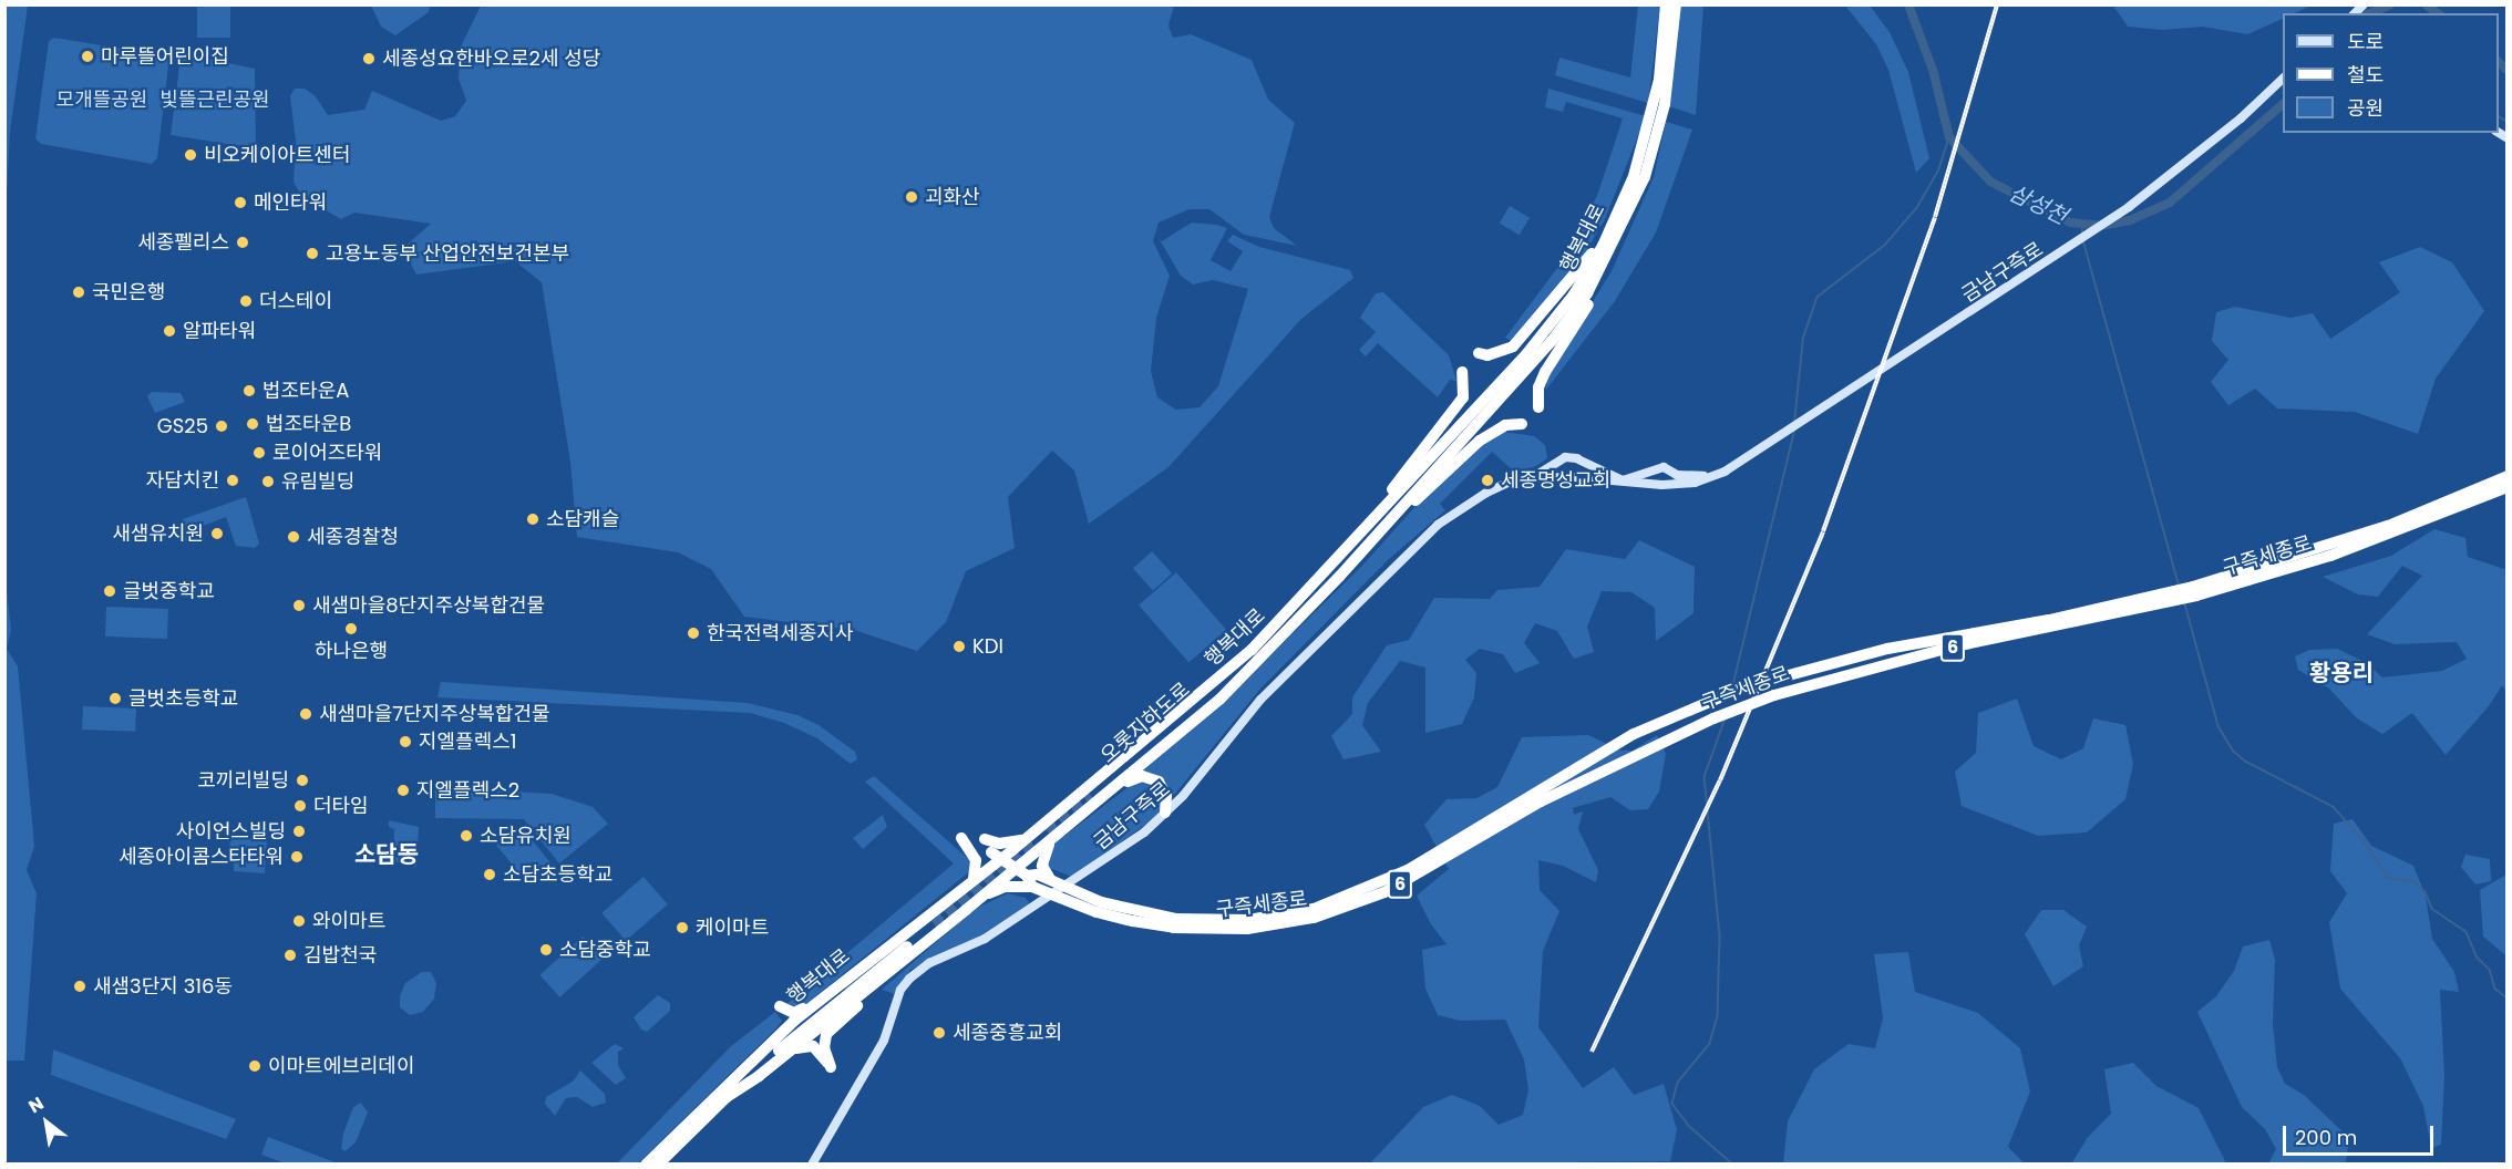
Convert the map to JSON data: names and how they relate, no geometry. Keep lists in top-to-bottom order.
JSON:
{
  "streets": {
    "highway": [
      "행복대로",
      "구즉세종로",
      "6",
      "오롯지하도로"
    ],
    "main road": ["금남구즉로"]
  },
  "crossings": [
    ["행복대로", "구즉세종로"],
    ["행복대로", "오롯지하도로"]
  ],
  "districts": ["황용리", "소담동"],
  "water": ["삼성천"],
  "parks": ["모개뜰공원", "빛뜰근린공원"],
  "places": [
    "마루뜰어린이집",
    "세종성요한바오로2세 성당",
    "비오케이아트센터",
    "괴화산",
    "메인타워",
    "세종펠리스",
    "고용노동부 산업안전보건본부",
    "국민은행",
    "더스테이",
    "알파타워",
    "법조타운A",
    "법조타운B",
    "GS25",
    "로이어즈타워",
    "자담치킨",
    "세종명성교회",
    "유림빌딩",
    "소담캐슬",
    "새샘유치원",
    "세종경찰청",
    "글벗중학교",
    "새샘마을8단지주상복합건물",
    "하나은행",
    "한국전력세종지사",
    "KDI",
    "글벗초등학교",
    "새샘마을7단지주상복합건물",
    "지엘플렉스1",
    "코끼리빌딩",
    "지엘플렉스2",
    "더타임",
    "사이언스빌딩",
    "소담유치원",
    "세종아이콤스타타워",
    "소담초등학교",
    "와이마트",
    "케이마트",
    "소담중학교",
    "김밥천국",
    "새샘3단지 316동",
    "세종중흥교회",
    "이마트에브리데이"
  ],
  "legend": ["도로", "철도", "공원"],
  "scale_bar": "200 m",
  "north": "top left"
}
